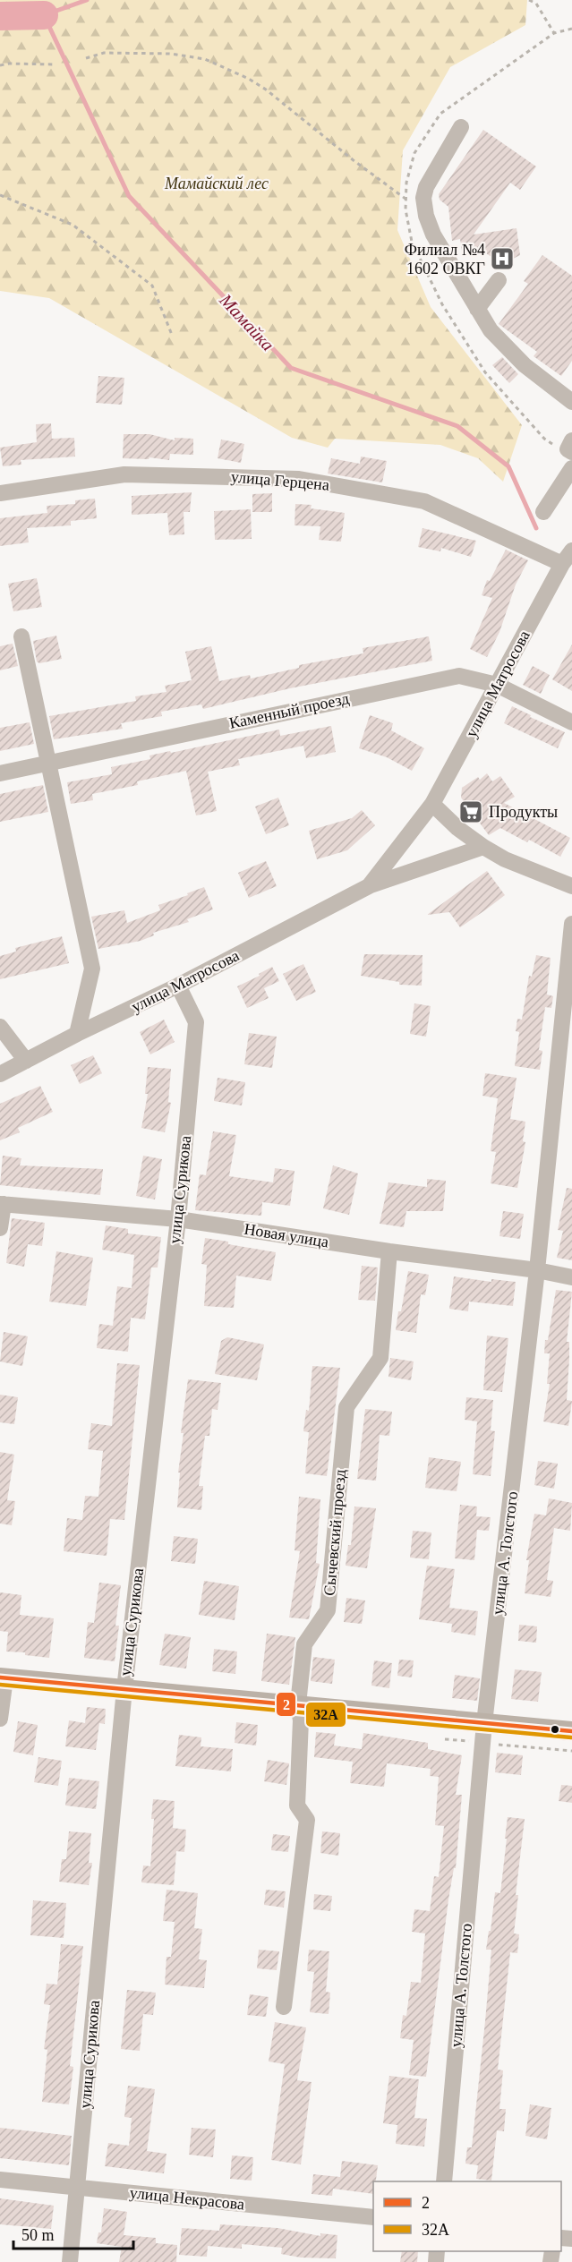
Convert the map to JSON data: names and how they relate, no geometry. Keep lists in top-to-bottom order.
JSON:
{
  "streets": {
    "street": [
      "улица Герцена",
      "улица Матросова",
      "Каменный проезд",
      "улица Сурикова",
      "Новая улица",
      "Сычевский проезд",
      "улица А. Толстого",
      "улица Некрасова"
    ]
  },
  "crossings": [
    ["улица Герцена", "улица Матросова"],
    ["улица Матросова", "Каменный проезд"],
    ["улица Матросова", "улица Сурикова"],
    ["улица Сурикова", "Новая улица"],
    ["улица Сурикова", "улица Некрасова"],
    ["Новая улица", "Сычевский проезд"],
    ["Новая улица", "улица А. Толстого"]
  ],
  "water": ["Мамайка"],
  "parks": ["Мамайский лес"],
  "places": {
    "hospital": ["Филиал №4 1602 ОВКГ"],
    "supermarket": ["Продукты"]
  },
  "lines": ["transit line 2", "transit line 32A"],
  "legend": ["2", "32A"],
  "scale_bar": "50 m"
}
